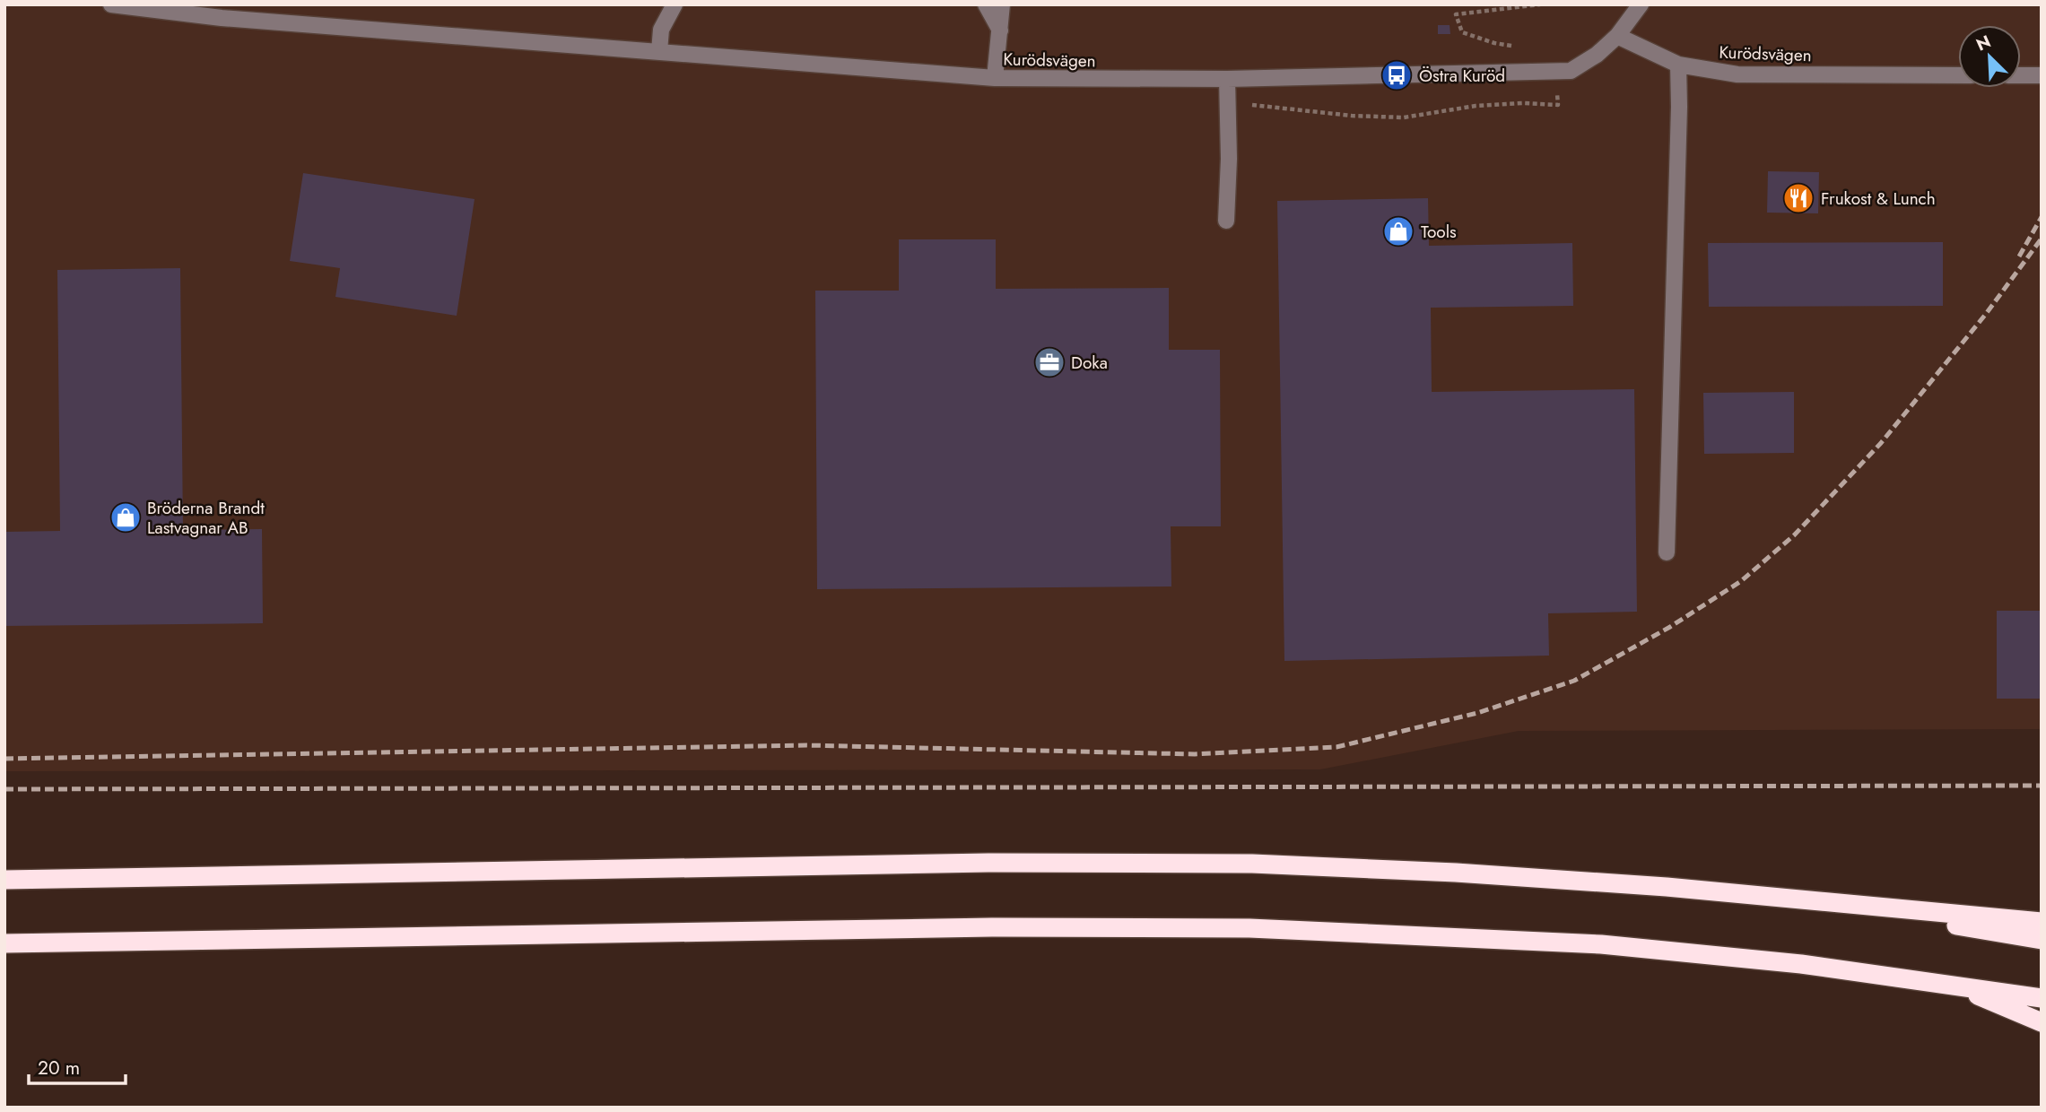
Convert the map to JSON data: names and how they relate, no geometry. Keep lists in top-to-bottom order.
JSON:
{
  "streets": {
    "street": ["Kurödsvägen"]
  },
  "places": {
    "bus stop": ["Östra Kuröd"],
    "restaurant": ["Frukost & Lunch"],
    "shop": ["Tools", "Bröderna Brandt Lastvagnar AB"],
    "office": ["Doka"]
  },
  "scale_bar": "20 m",
  "north": "top left"
}
